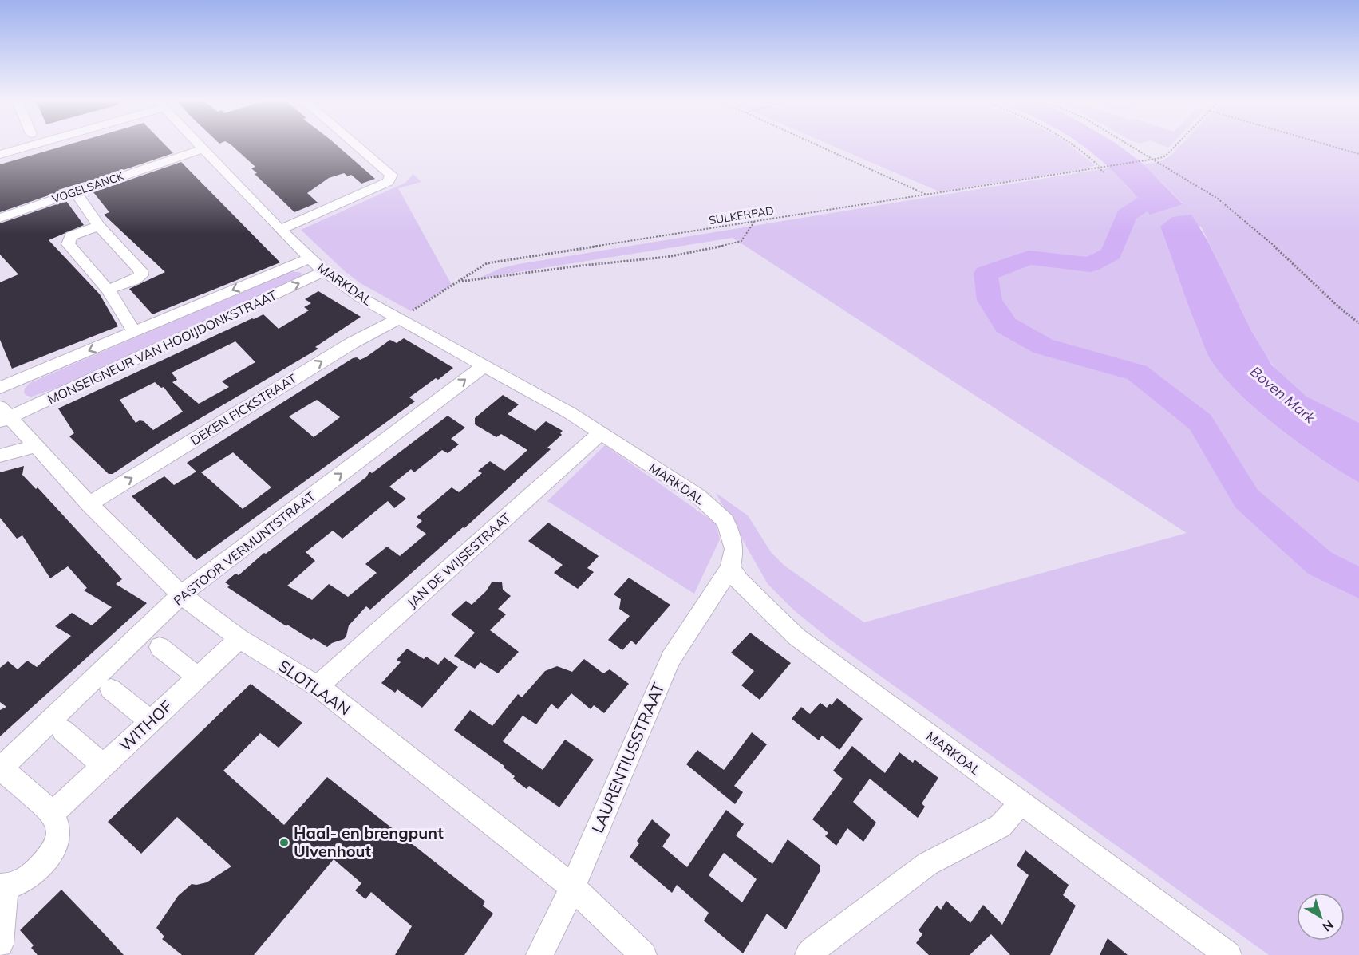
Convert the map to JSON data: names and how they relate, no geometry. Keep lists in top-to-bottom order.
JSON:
{
  "streets": {
    "street": [
      "VOGELSANCK",
      "MARKDAL",
      "MONSEIGNEUR VAN HOOIJDONKSTRAAT",
      "DEKEN FICKSTRAAT",
      "PASTOOR VERMUNTSTRAAT",
      "JAN DE WIJSESTRAAT",
      "SLOTLAAN",
      "WITHOF",
      "LAURENTIUSSTRAAT"
    ],
    "path": ["SULKERPAD"]
  },
  "crossings": [
    ["VOGELSANCK", "MARKDAL"],
    ["SULKERPAD", "MARKDAL"],
    ["SULKERPAD", "DEKEN FICKSTRAAT"],
    ["MARKDAL", "MONSEIGNEUR VAN HOOIJDONKSTRAAT"],
    ["MARKDAL", "DEKEN FICKSTRAAT"],
    ["MARKDAL", "PASTOOR VERMUNTSTRAAT"],
    ["MARKDAL", "JAN DE WIJSESTRAAT"],
    ["MARKDAL", "LAURENTIUSSTRAAT"],
    ["MONSEIGNEUR VAN HOOIJDONKSTRAAT", "SLOTLAAN"],
    ["DEKEN FICKSTRAAT", "SLOTLAAN"],
    ["PASTOOR VERMUNTSTRAAT", "SLOTLAAN"],
    ["JAN DE WIJSESTRAAT", "SLOTLAAN"],
    ["SLOTLAAN", "WITHOF"],
    ["SLOTLAAN", "LAURENTIUSSTRAAT"]
  ],
  "one_way": ["DEKEN FICKSTRAAT", "PASTOOR VERMUNTSTRAAT"],
  "water": ["Boven Mark"],
  "places": ["Haal- en brengpunt Ulvenhout"],
  "north": "bottom right"
}
